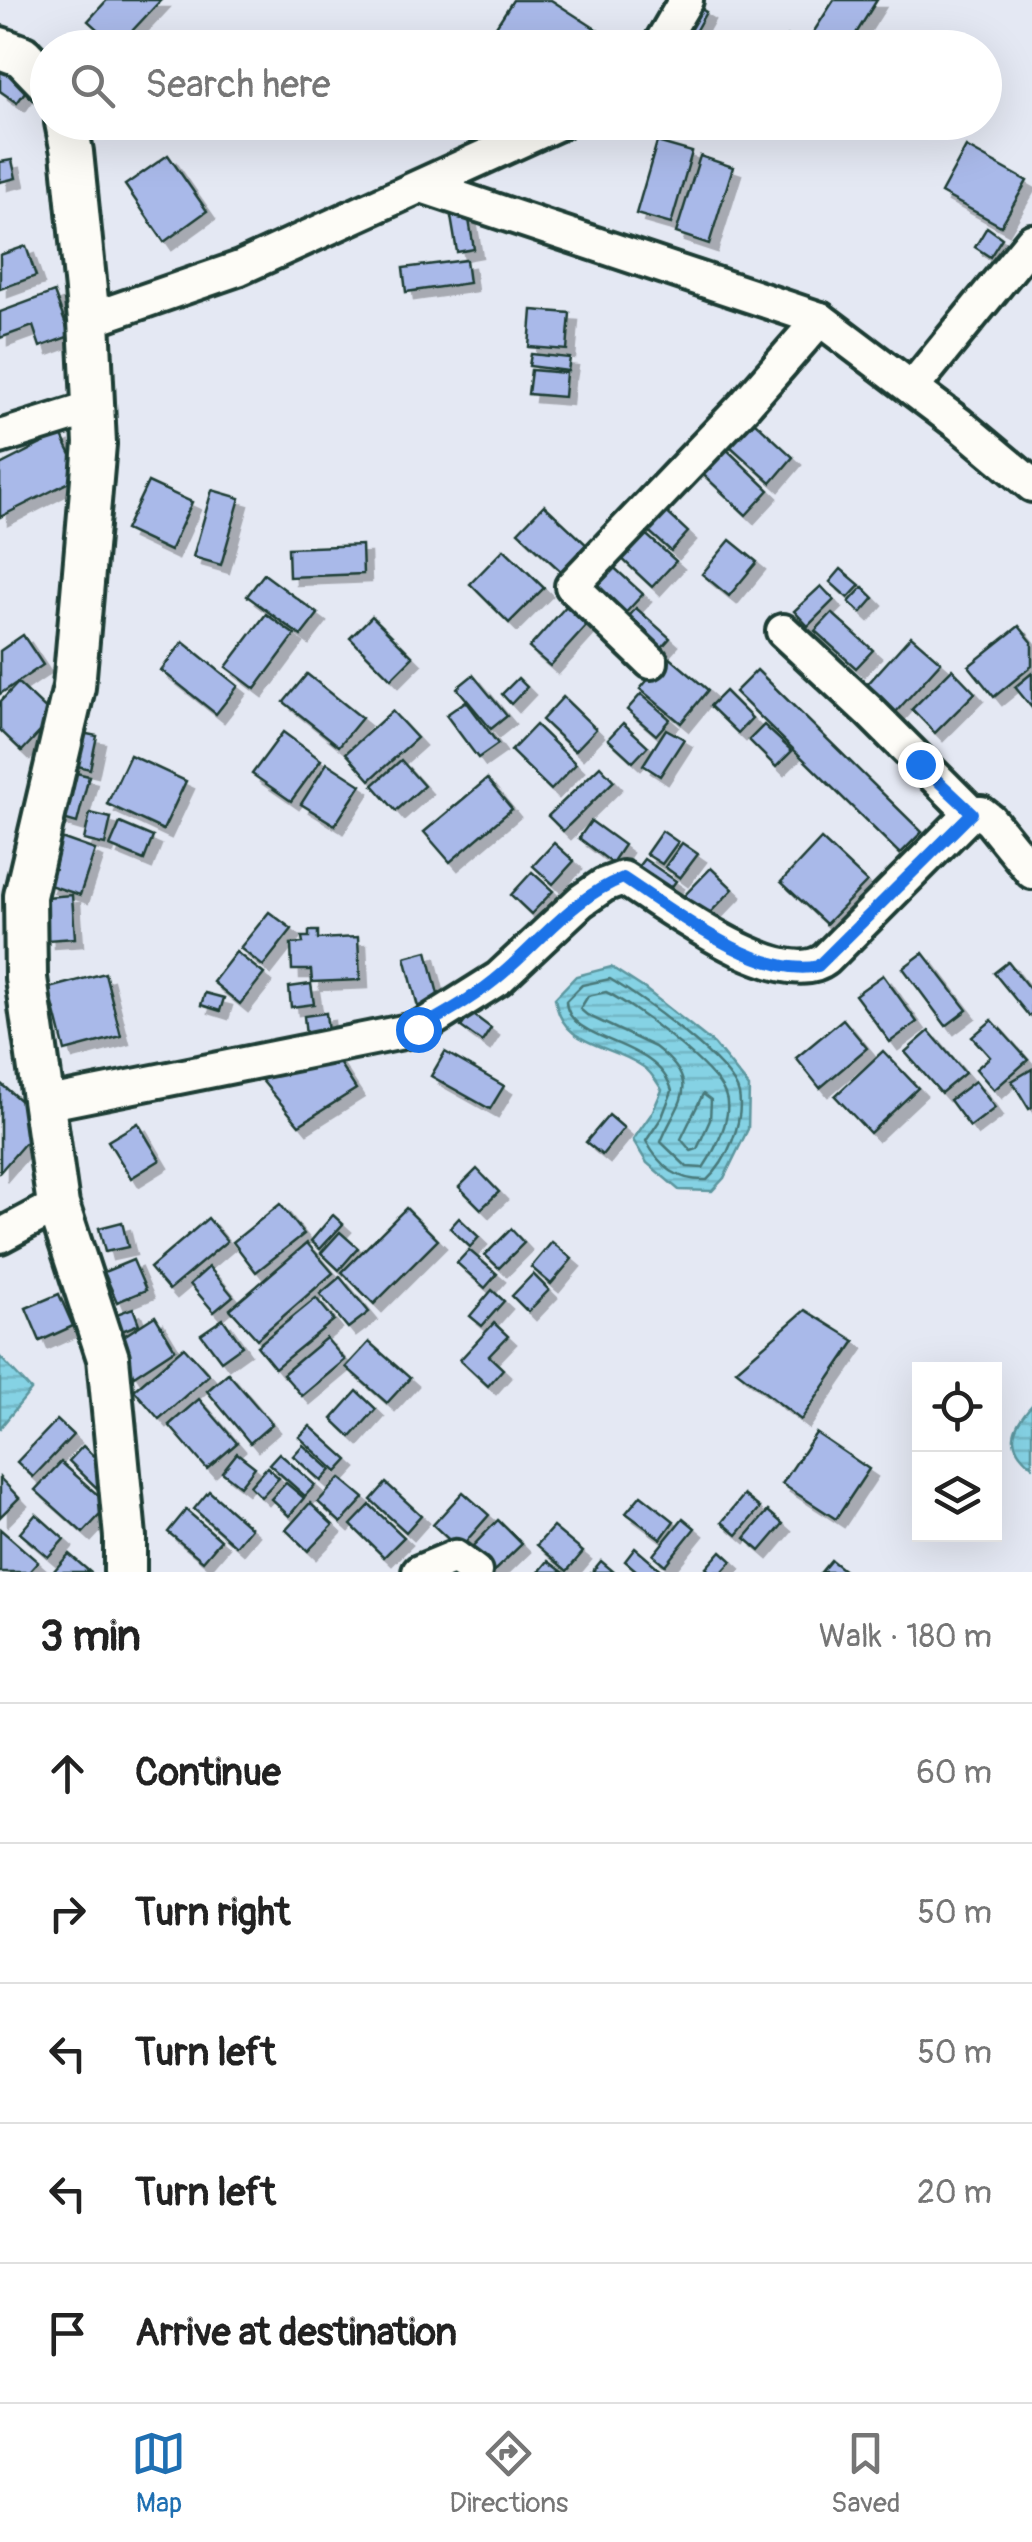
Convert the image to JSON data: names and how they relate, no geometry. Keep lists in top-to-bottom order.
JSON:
{
  "page": {
    "search": "Search here",
    "heading": ["3 min", "Walk · 180 m"],
    "list": [
      ["Continue", "60 m"],
      ["Turn right", "50 m"],
      ["Turn left", "50 m"],
      ["Turn left", "20 m"],
      "Arrive at destination"
    ],
    "nav": ["Map", "Directions", "Saved"]
  }
}
